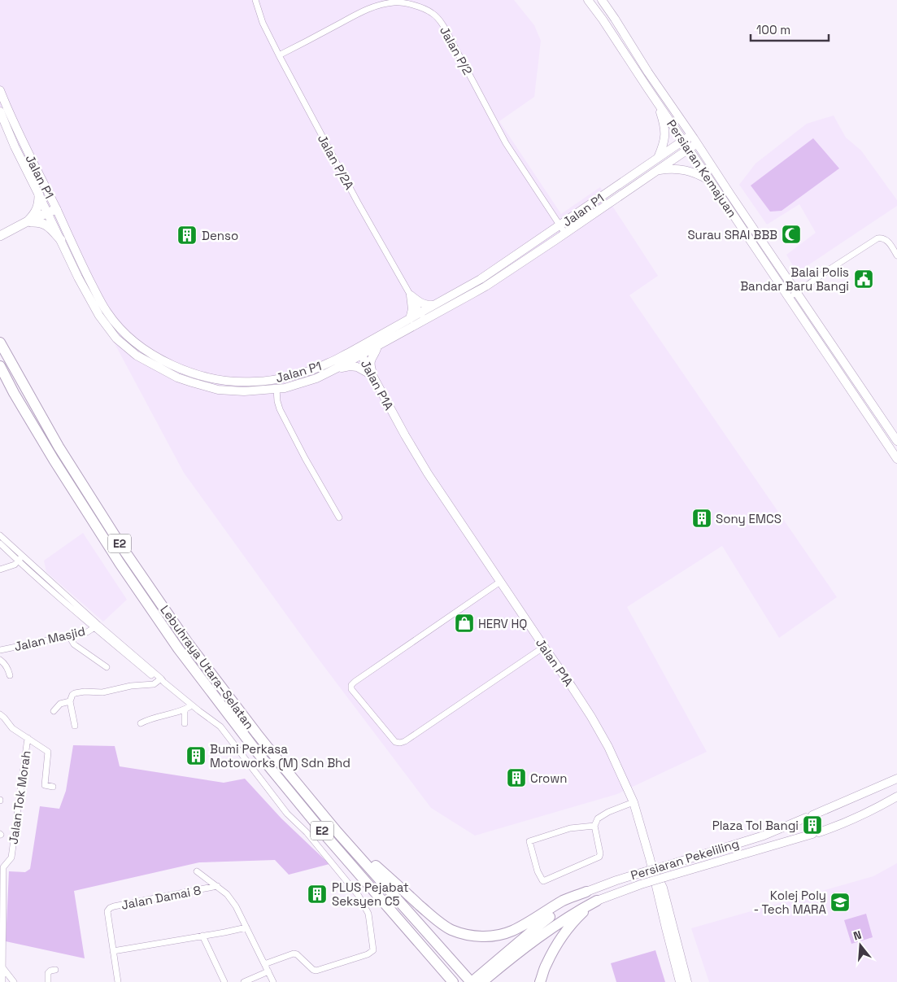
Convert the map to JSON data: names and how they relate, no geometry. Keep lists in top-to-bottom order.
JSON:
{
  "streets": {
    "highway": ["E2", "Lebuhraya Utara–Selatan"],
    "main road": [
      "Persiaran Kemajuan",
      "Jalan P1",
      "Jalan P1A",
      "Persiaran Pekeliling"
    ],
    "street": [
      "Jalan P/2",
      "Jalan P/2A",
      "Jalan Masjid",
      "Jalan Tok Morah",
      "Jalan Damai 8"
    ]
  },
  "crossings": [
    ["Jalan P/2", "Jalan P/2A"],
    ["Jalan P/2", "Jalan P1"],
    ["Jalan P/2A", "Jalan P1"],
    ["Persiaran Kemajuan", "Jalan P1"],
    ["Jalan P1", "Jalan P1A"]
  ],
  "places": {
    "mosque": ["Surau SRAI BBB"],
    "building": [
      "Denso",
      "Sony EMCS",
      "Bumi Perkasa Motoworks (M) Sdn Bhd",
      "Crown",
      "Plaza Tol Bangi",
      "PLUS Pejabat Seksyen C5"
    ],
    "public building": ["Balai Polis Bandar Baru Bangi"],
    "shop": ["HERV HQ"],
    "school or university": ["Kolej Poly - Tech MARA"]
  },
  "scale_bar": "100 m",
  "north": "top"
}
